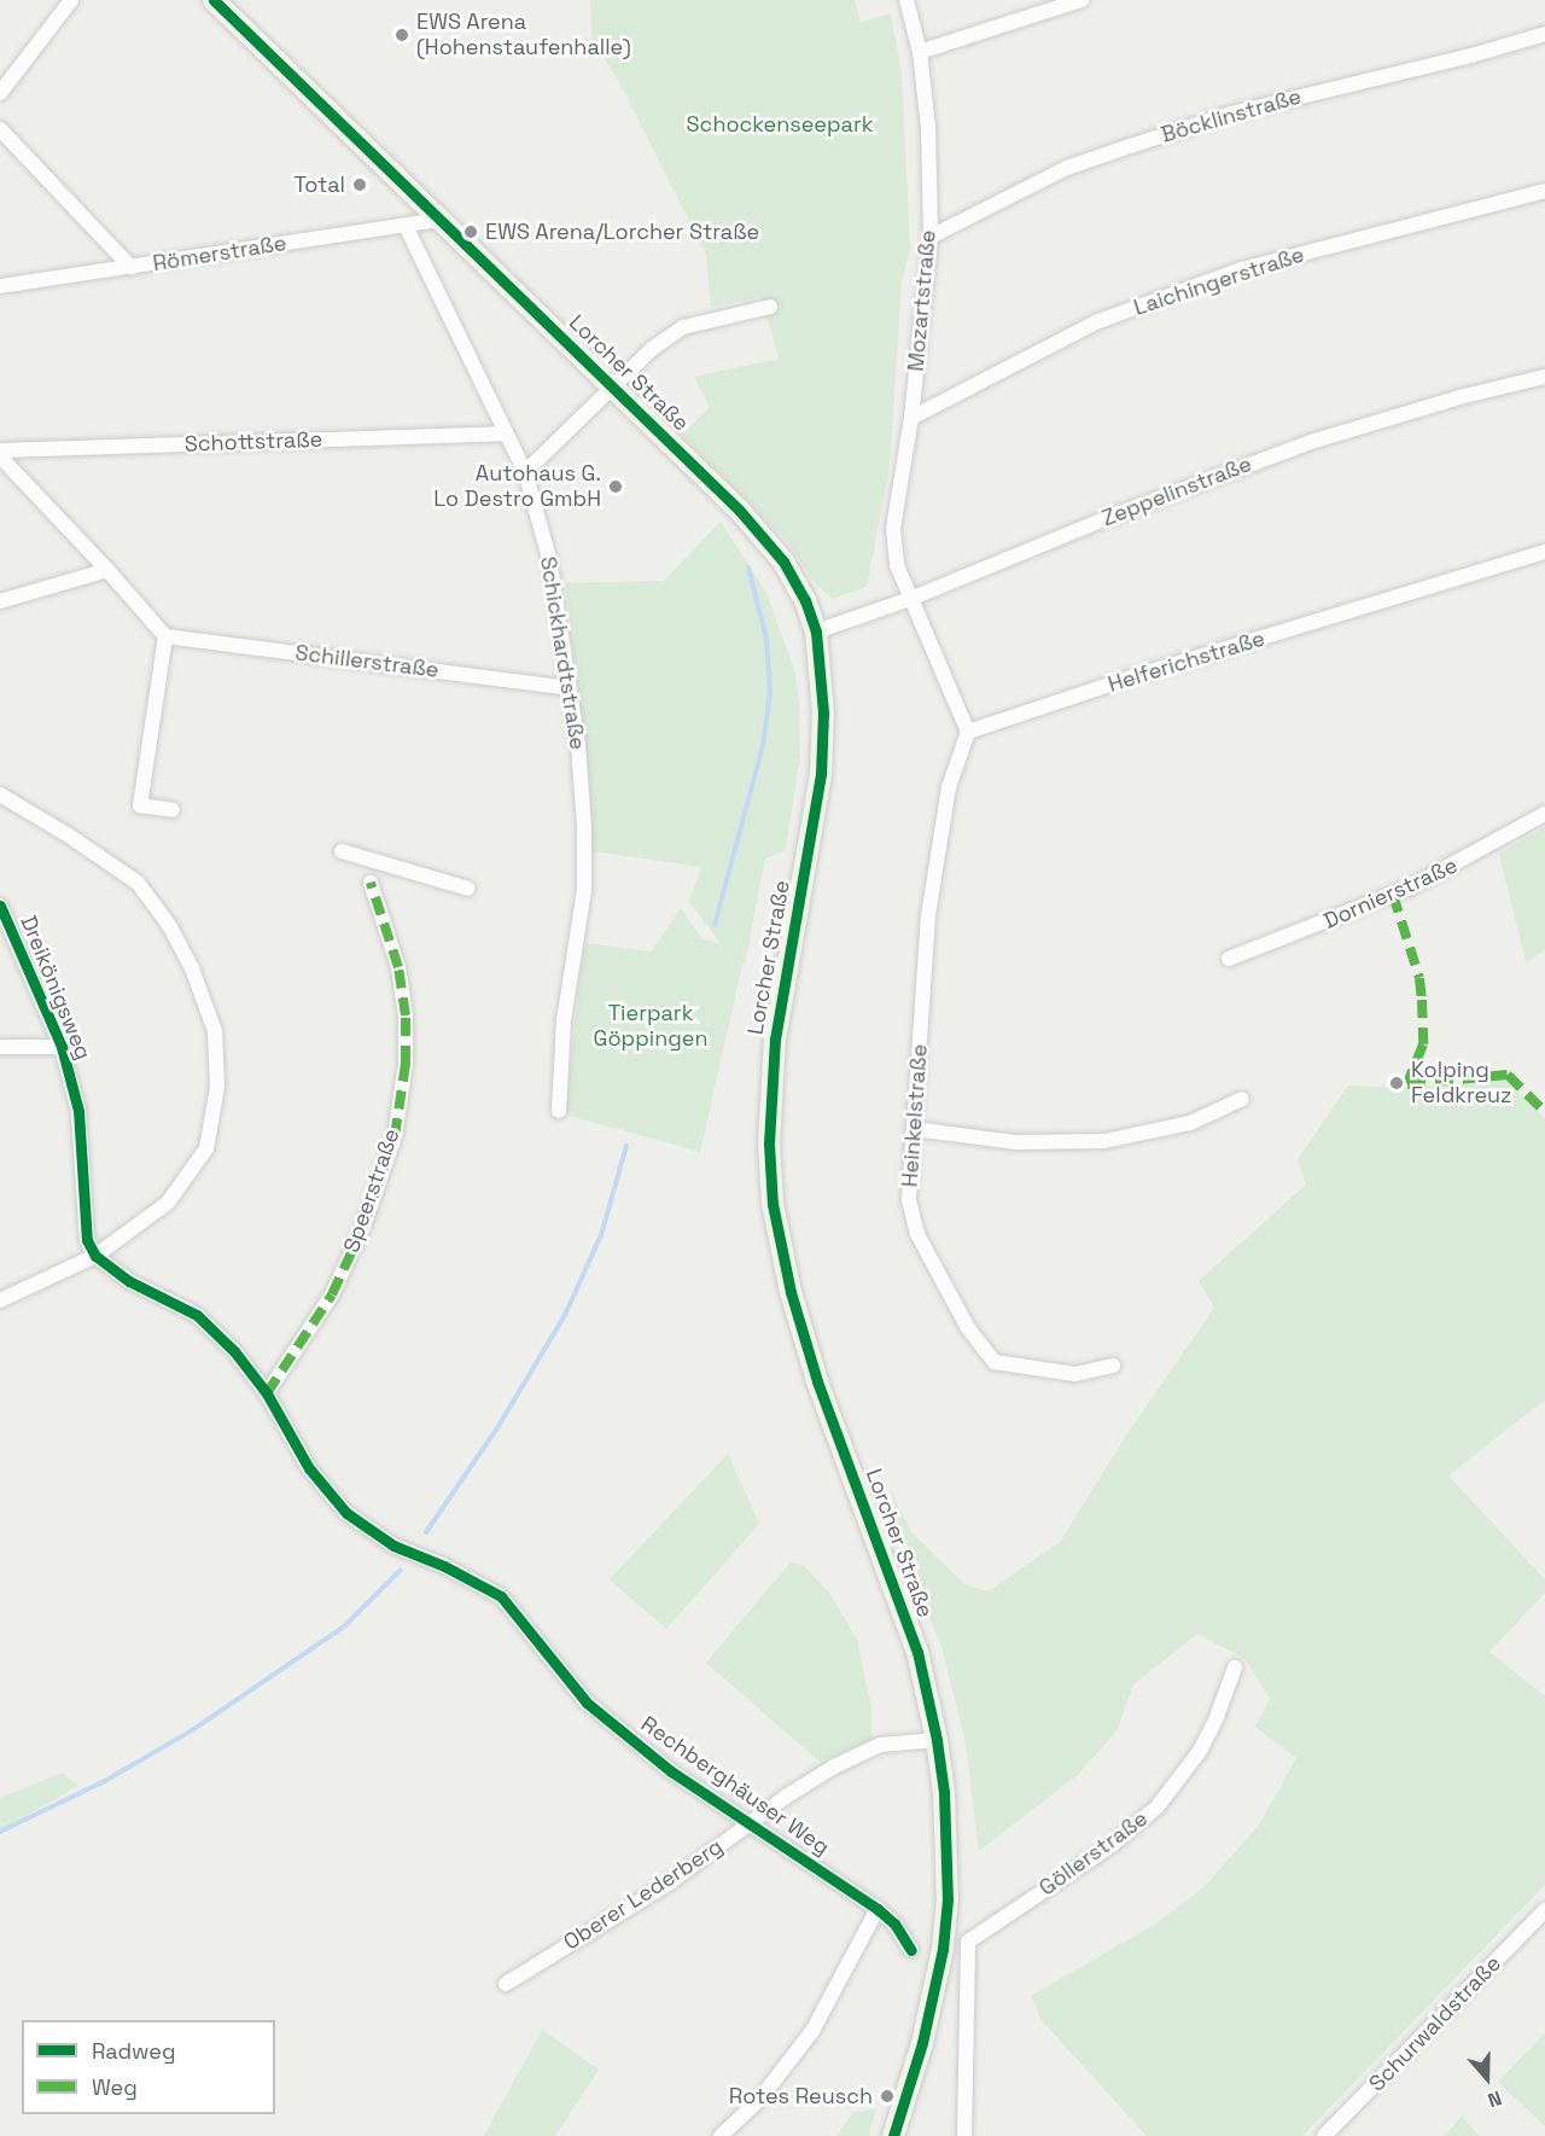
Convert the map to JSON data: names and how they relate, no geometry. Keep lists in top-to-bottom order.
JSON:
{
  "streets": {
    "main road": ["Lorcher Straße"],
    "street": [
      "Böcklinstraße",
      "Römerstraße",
      "Laichingerstraße",
      "Mozartstraße",
      "Schottstraße",
      "Zeppelinstraße",
      "Schickhardtstraße",
      "Schillerstraße",
      "Helferichstraße",
      "Dornierstraße",
      "Dreikönigsweg",
      "Heinkelstraße",
      "Speerstraße",
      "Rechberghäuser Weg",
      "Göllerstraße",
      "Oberer Lederberg",
      "Schurwaldstraße"
    ]
  },
  "crossings": [
    ["Böcklinstraße", "Mozartstraße"],
    ["Römerstraße", "Lorcher Straße"],
    ["Römerstraße", "Schickhardtstraße"],
    ["Laichingerstraße", "Mozartstraße"],
    ["Mozartstraße", "Zeppelinstraße"],
    ["Lorcher Straße", "Zeppelinstraße"],
    ["Lorcher Straße", "Oberer Lederberg"],
    ["Schottstraße", "Schickhardtstraße"],
    ["Schickhardtstraße", "Schillerstraße"],
    ["Helferichstraße", "Heinkelstraße"],
    ["Dreikönigsweg", "Rechberghäuser Weg"],
    ["Speerstraße", "Rechberghäuser Weg"],
    ["Rechberghäuser Weg", "Oberer Lederberg"]
  ],
  "parks": ["Schockenseepark", "Tierpark Göppingen"],
  "places": [
    "EWS Arena (Hohenstaufenhalle)",
    "Total",
    "EWS Arena/Lorcher Straße",
    "Autohaus G. Lo Destro GmbH",
    "Kolping Feldkreuz",
    "Rotes Reusch"
  ],
  "legend": ["Radweg", "Weg"],
  "north": "bottom"
}
